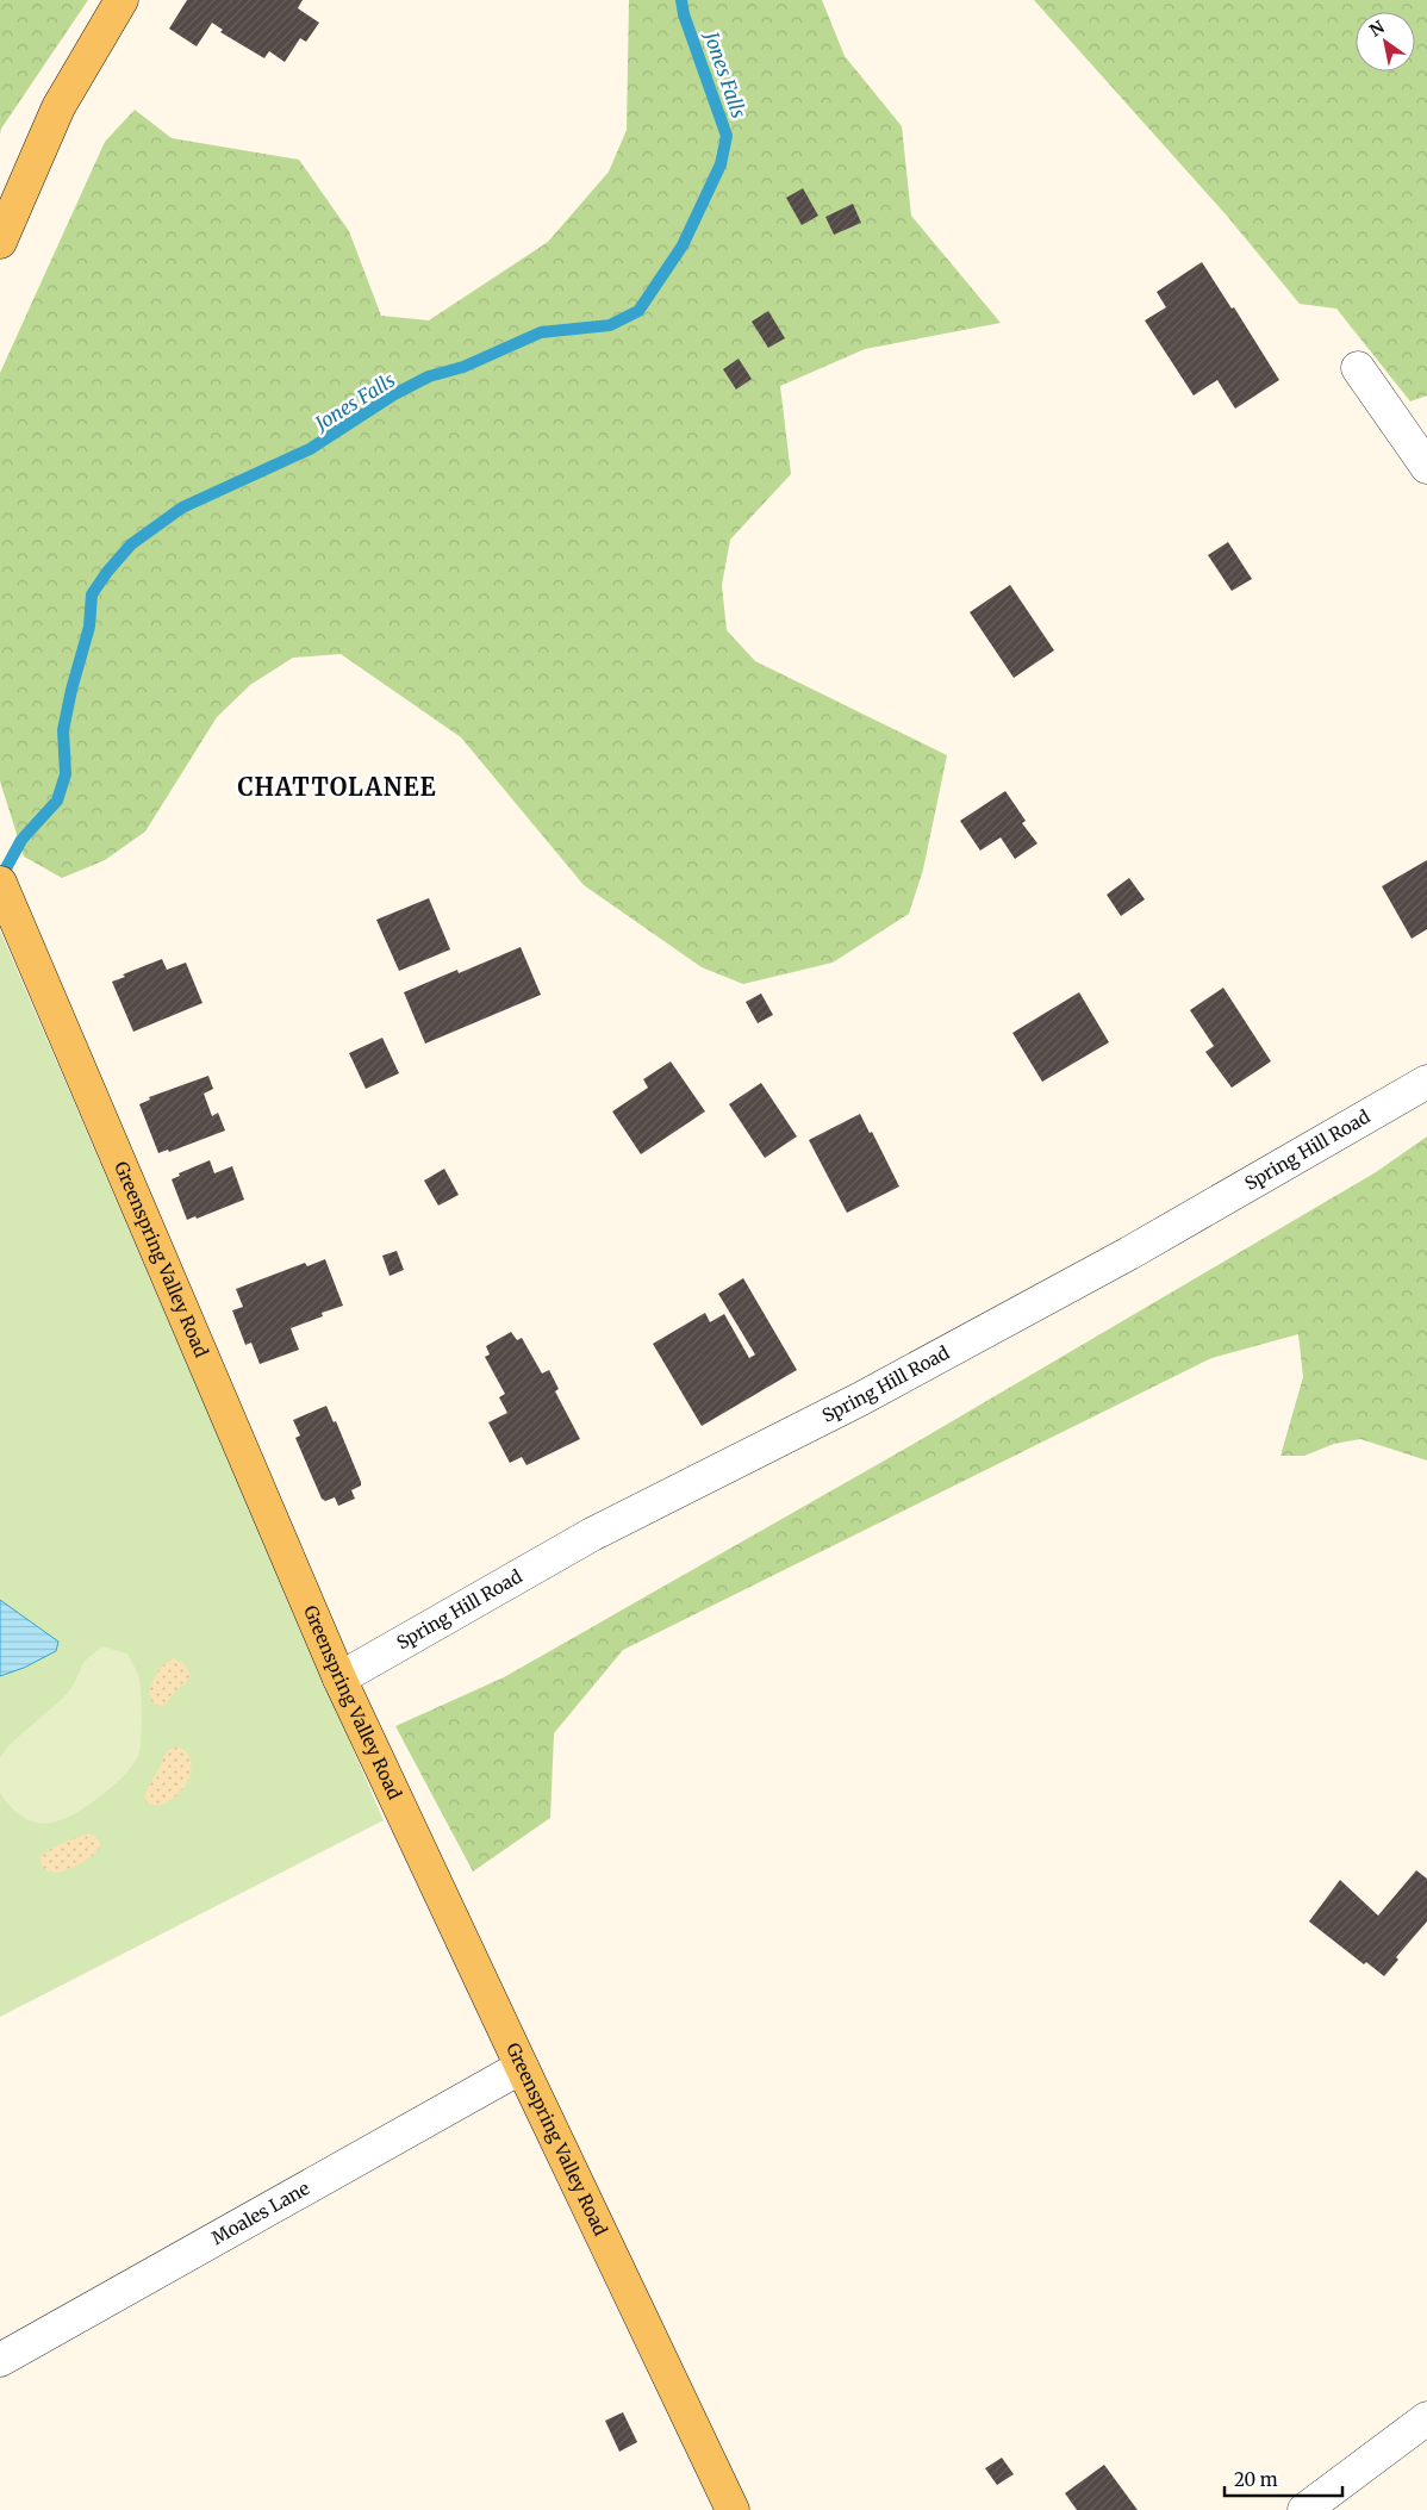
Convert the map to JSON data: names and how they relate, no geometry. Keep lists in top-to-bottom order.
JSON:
{
  "streets": {
    "main road": ["Greenspring Valley Road"],
    "street": ["Spring Hill Road", "Moales Lane"]
  },
  "crossings": [
    ["Spring Hill Road", "Greenspring Valley Road"],
    ["Greenspring Valley Road", "Moales Lane"]
  ],
  "districts": ["CHATTOLANEE"],
  "water": ["Jones Falls"],
  "scale_bar": "20 m",
  "north": "top left"
}
